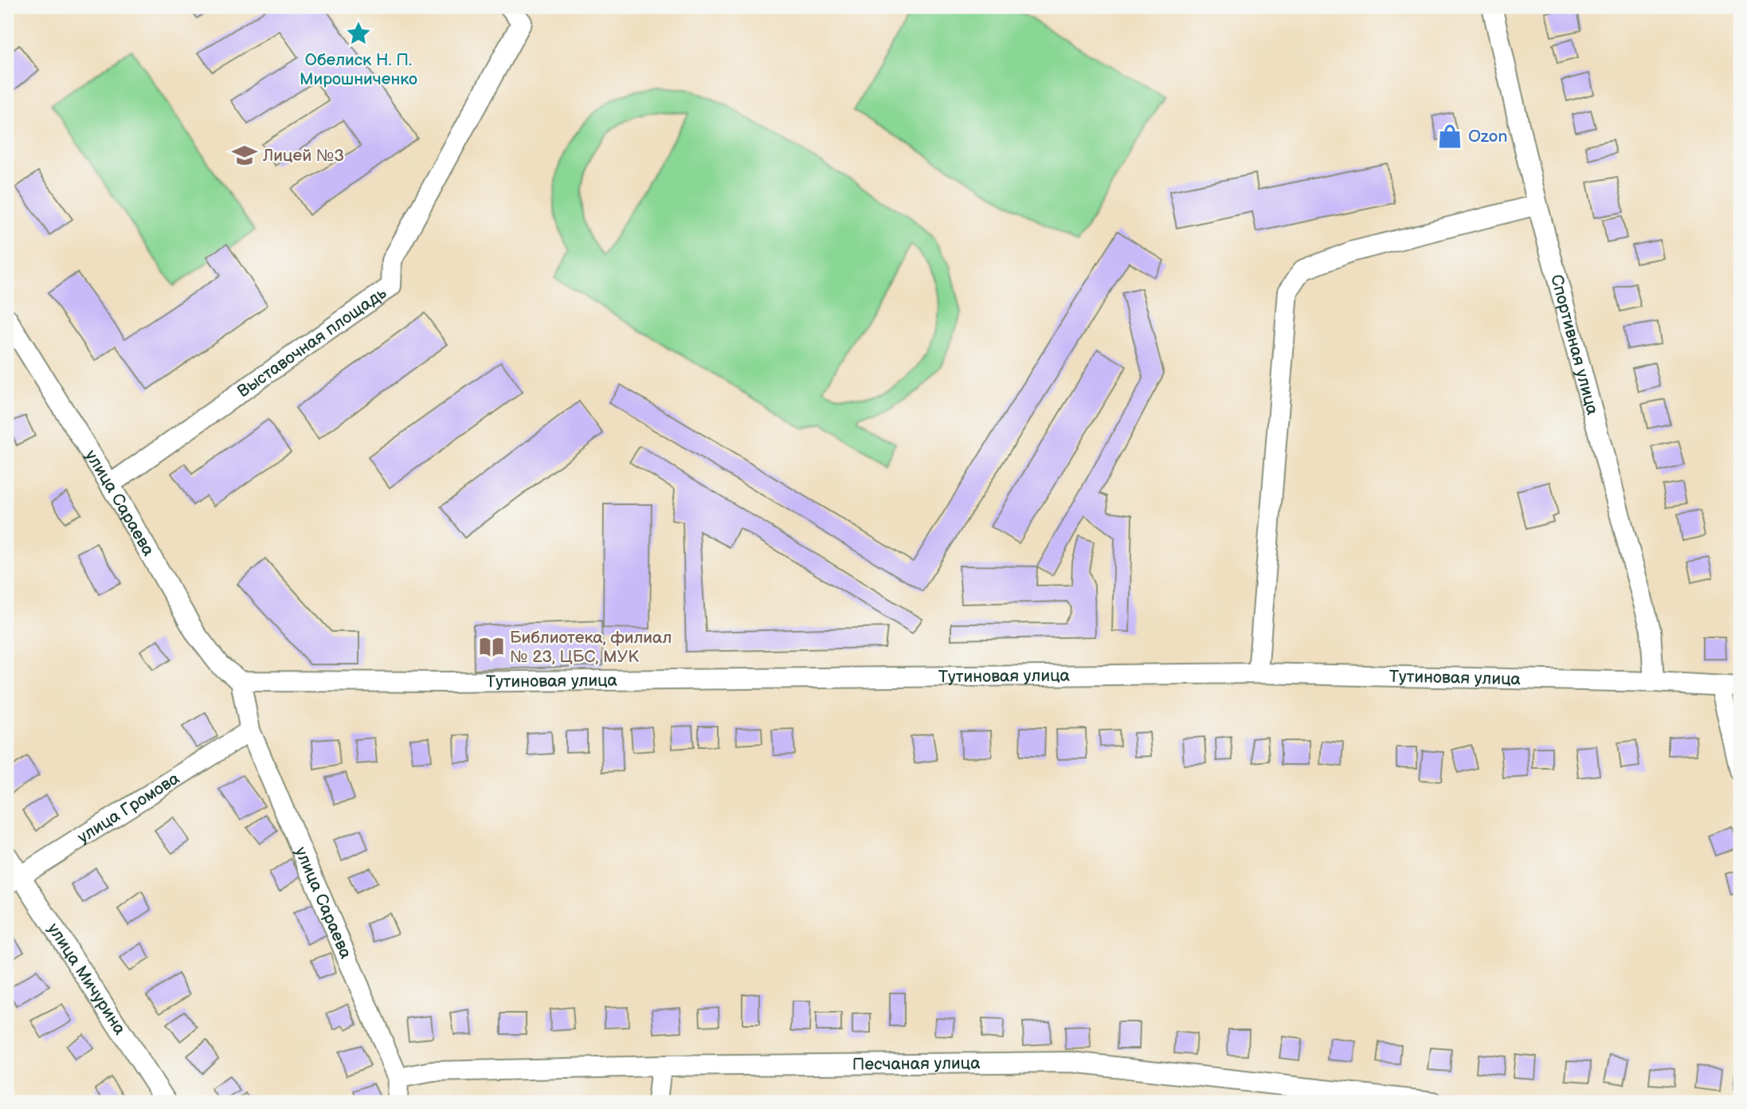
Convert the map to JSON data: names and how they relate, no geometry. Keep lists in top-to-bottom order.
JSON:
{
  "streets": {
    "street": [
      "Выставочная площадь",
      "Спортивная улица",
      "улица Сараева",
      "Тутиновая улица",
      "улица Громова",
      "улица Мичурина",
      "Песчаная улица"
    ]
  },
  "crossings": [
    ["Выставочная площадь", "улица Сараева"],
    ["Спортивная улица", "Тутиновая улица"],
    ["улица Сараева", "Тутиновая улица"],
    ["улица Сараева", "улица Громова"],
    ["улица Сараева", "Песчаная улица"],
    ["улица Громова", "улица Мичурина"]
  ],
  "places": {
    "place": ["Обелиск Н. П. Мирошниченко"],
    "shop": ["Ozon"],
    "school or university": ["Лицей №3"],
    "library": ["Библиотека, филиал № 23, ЦБС, МУК"]
  }
}
